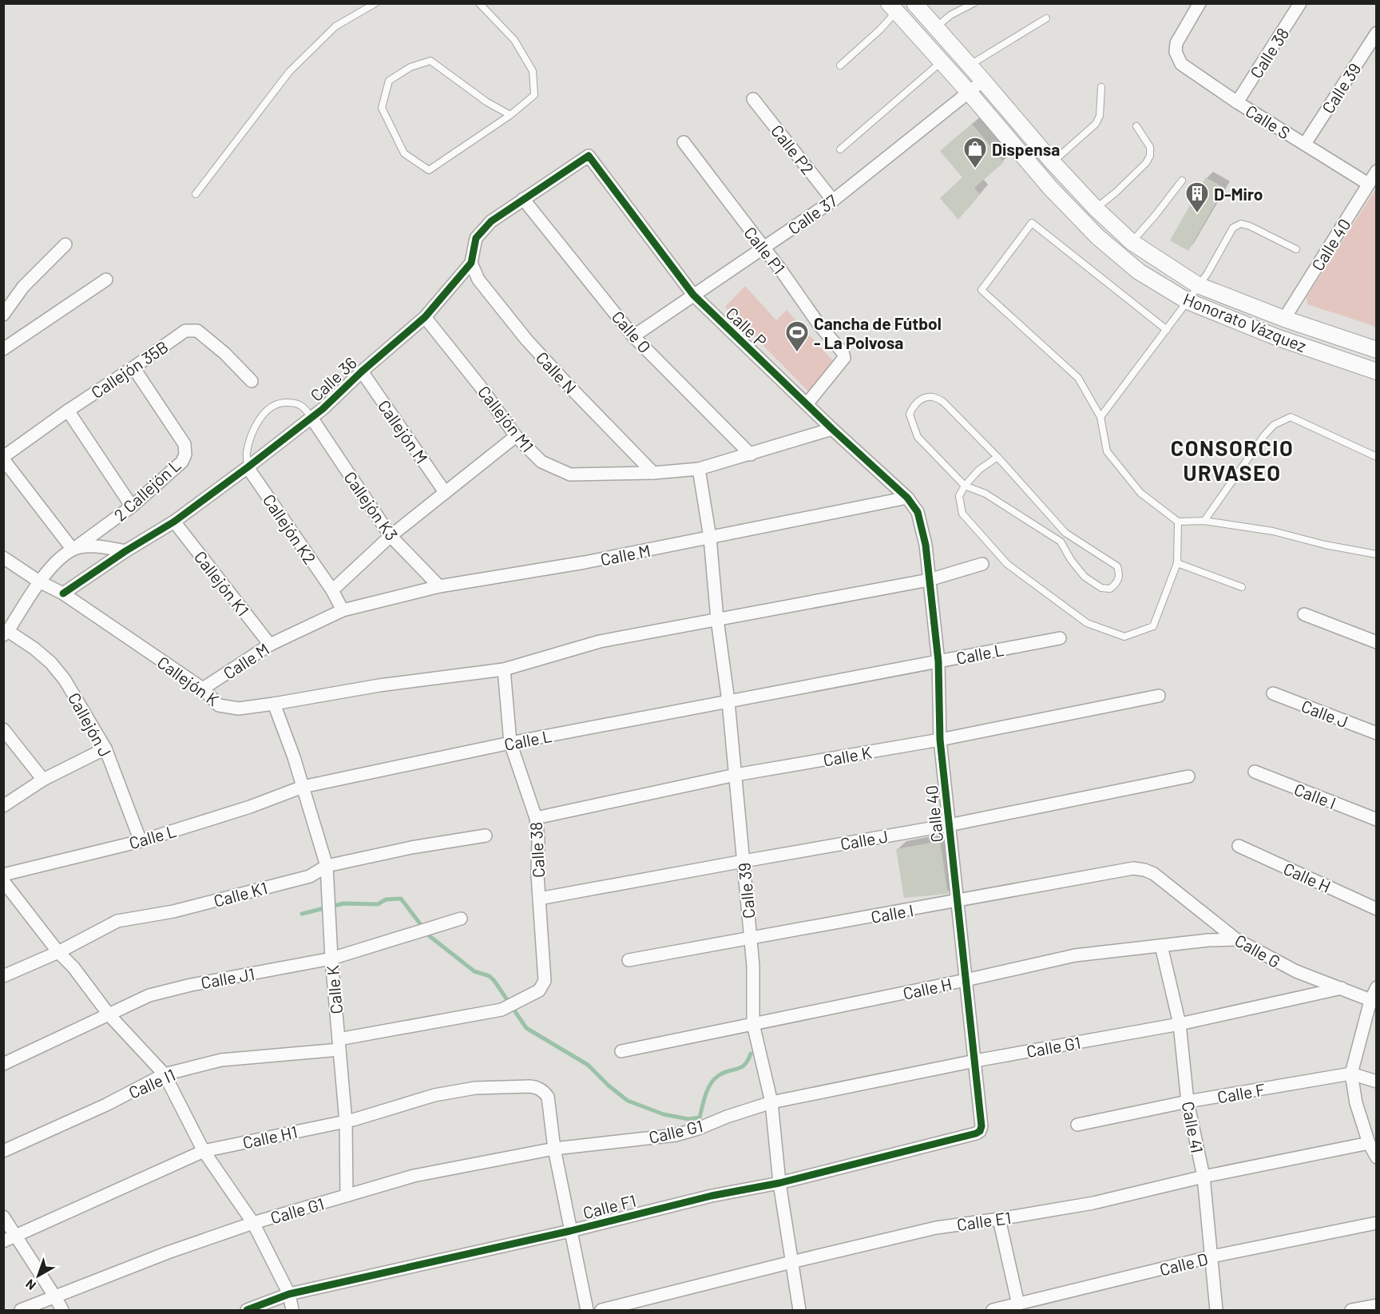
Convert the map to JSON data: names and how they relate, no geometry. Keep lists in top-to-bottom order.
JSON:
{
  "streets": {
    "street": [
      "Calle 38",
      "Calle 39",
      "Calle S",
      "Calle P2",
      "Calle 37",
      "Calle 40",
      "Calle P1",
      "Honorato Vázquez",
      "Calle P",
      "Calle O",
      "Callejón 35B",
      "Calle N",
      "Calle 36",
      "Callejón M1",
      "Callejón M",
      "2 Callejón L",
      "Callejón K3",
      "Callejón K2",
      "Calle M",
      "Callejón K1",
      "Calle L",
      "Callejón K",
      "Calle J",
      "Callejón J",
      "Calle K",
      "Calle I",
      "Calle H",
      "Calle K1",
      "Calle G",
      "Calle J1",
      "Calle G1",
      "Calle I1",
      "Calle F",
      "Calle 41",
      "Calle H1",
      "Calle F1",
      "Calle E1",
      "Calle D"
    ]
  },
  "crossings": [
    ["Calle 38", "Calle S"],
    ["Calle 38", "Calle L"],
    ["Calle 38", "Callejón K"],
    ["Calle 38", "Calle J"],
    ["Calle 38", "Calle K"],
    ["Calle 38", "Calle I1"],
    ["Calle 39", "Calle S"],
    ["Calle 39", "Callejón M1"],
    ["Calle 39", "Calle M"],
    ["Calle 39", "Calle L"],
    ["Calle 39", "Callejón K"],
    ["Calle 39", "Calle J"],
    ["Calle 39", "Calle K"],
    ["Calle 39", "Calle I"],
    ["Calle 39", "Calle H"],
    ["Calle 39", "Calle G1"],
    ["Calle 39", "Calle F1"],
    ["Calle 39", "Calle E1"],
    ["Calle S", "Calle 40"],
    ["Calle P2", "Calle 37"],
    ["Calle 37", "Calle P1"],
    ["Calle 37", "Honorato Vázquez"],
    ["Calle 37", "Calle P"],
    ["Calle 37", "Calle O"],
    ["Calle 40", "Honorato Vázquez"],
    ["Calle 40", "Calle P"],
    ["Calle 40", "Calle M"],
    ["Calle 40", "Calle L"],
    ["Calle 40", "Callejón K"],
    ["Calle 40", "Calle J"],
    ["Calle 40", "Calle K"],
    ["Calle 40", "Calle I"],
    ["Calle 40", "Calle H"],
    ["Calle 40", "Calle G1"],
    ["Calle 40", "Calle F1"],
    ["Calle P1", "Calle P"],
    ["Calle P", "Calle 36"],
    ["Calle P", "Callejón M1"],
    ["Calle P", "Calle M"],
    ["Calle O", "Calle 36"],
    ["Calle O", "Callejón M1"],
    ["Callejón 35B", "2 Callejón L"],
    ["Calle N", "Calle 36"],
    ["Calle N", "Callejón M1"],
    ["Calle 36", "Callejón M1"],
    ["Calle 36", "Callejón M"],
    ["Calle 36", "Callejón K3"],
    ["Calle 36", "Callejón K2"],
    ["Calle 36", "Callejón K1"],
    ["Calle 36", "Callejón K"],
    ["Callejón K3", "Calle M"],
    ["Calle M", "Callejón K1"],
    ["Calle M", "Callejón K"],
    ["Calle L", "Callejón J"],
    ["Calle L", "Calle K"],
    ["Calle K", "Calle K1"],
    ["Calle K", "Calle J1"],
    ["Calle K", "Calle G1"],
    ["Calle K", "Calle I1"],
    ["Calle K", "Calle H1"],
    ["Calle I", "Calle G"],
    ["Calle H", "Calle G"],
    ["Calle H", "Calle 41"],
    ["Calle G", "Calle G1"],
    ["Calle G1", "Calle 41"],
    ["Calle G1", "Calle H1"],
    ["Calle F", "Calle 41"],
    ["Calle 41", "Calle E1"],
    ["Calle 41", "Calle D"]
  ],
  "districts": ["CONSORCIO URVASEO"],
  "places": {
    "shop": ["Dispensa"],
    "building": ["D-Miro"],
    "sports": ["Cancha de Fútbol - La Polvosa"]
  },
  "north": "bottom left"
}
